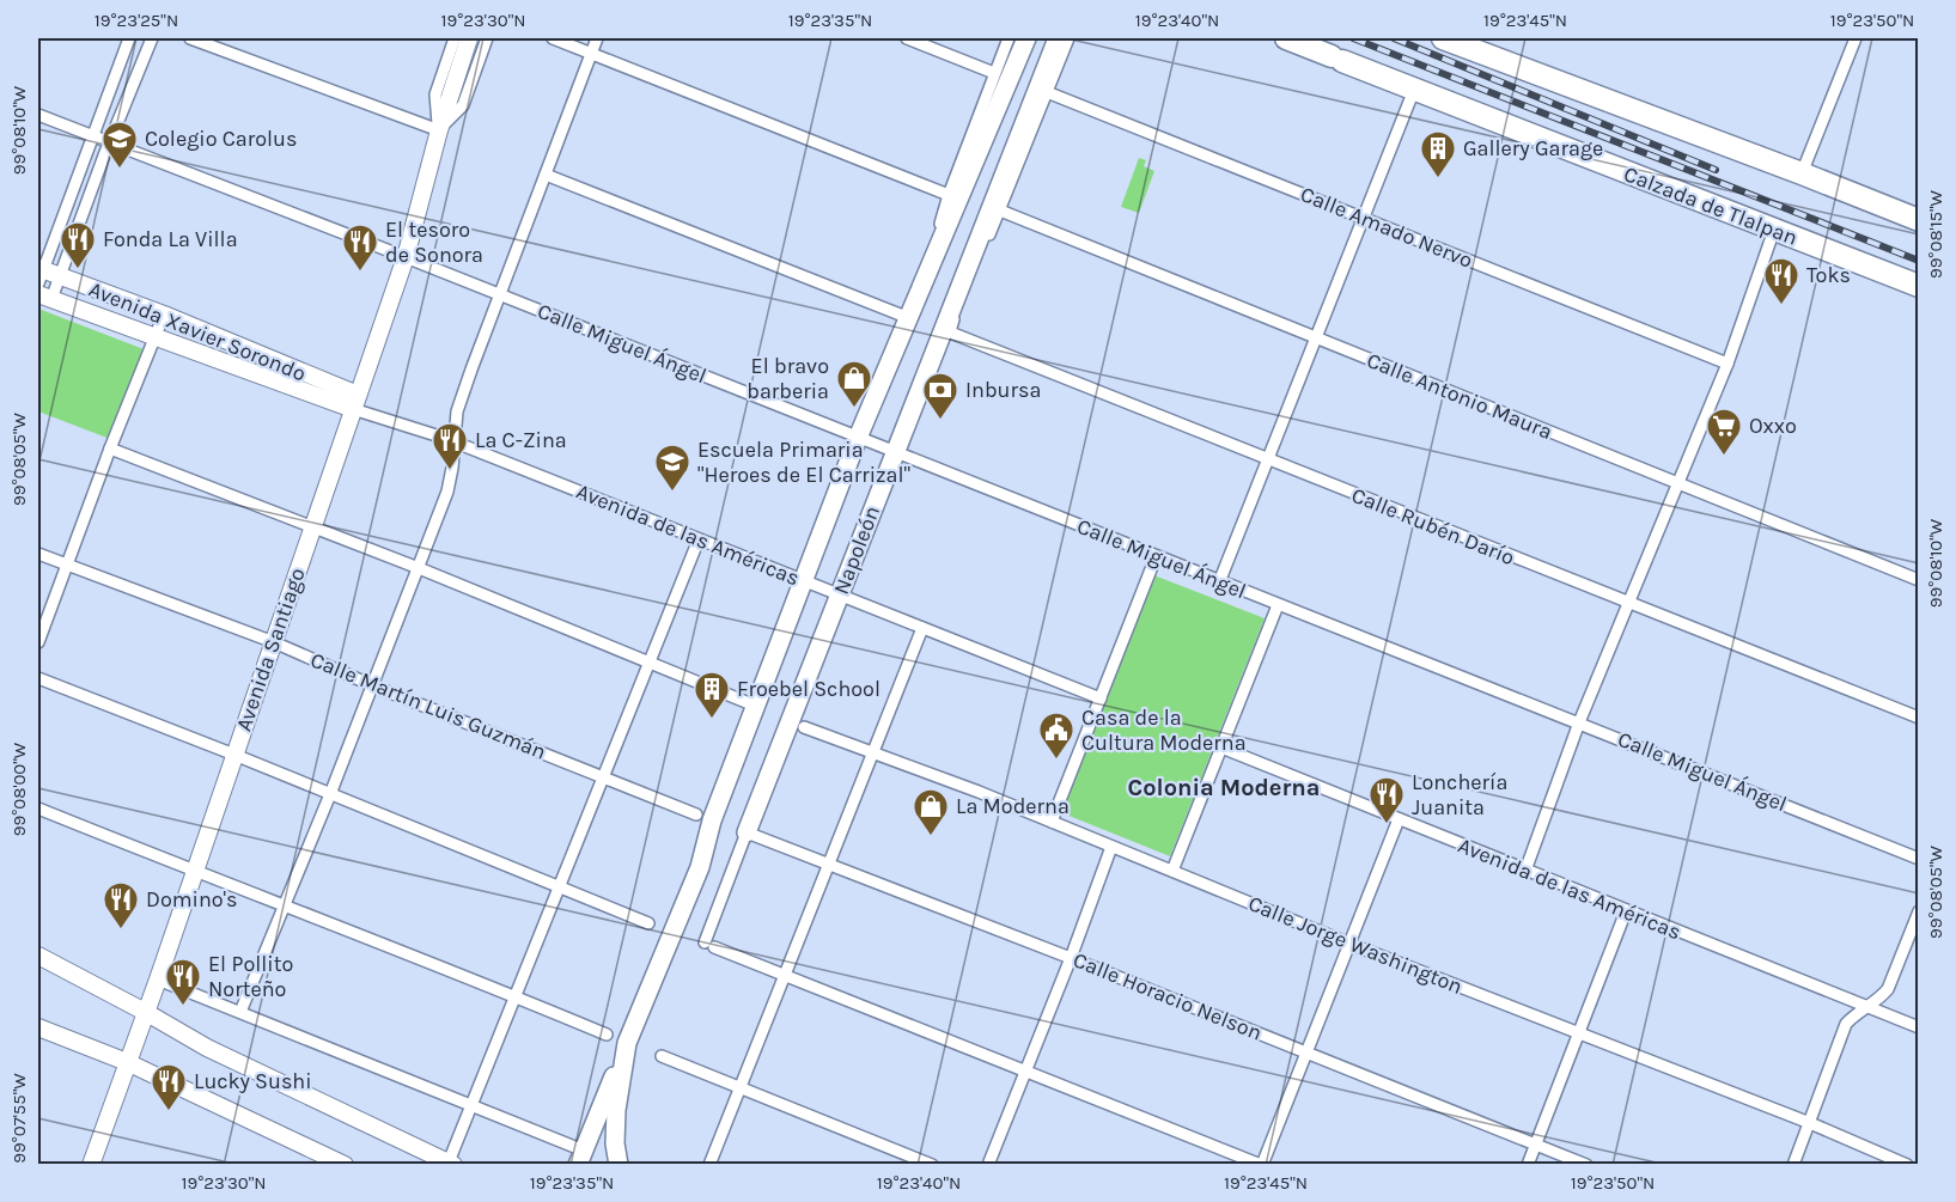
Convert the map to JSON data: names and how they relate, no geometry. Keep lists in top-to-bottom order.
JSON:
{
  "streets": {
    "highway": ["Calzada de Tlalpan"],
    "main road": ["Napoleón"],
    "street": [
      "Calle Amado Nervo",
      "Avenida Xavier Sorondo",
      "Calle Miguel Ángel",
      "Calle Antonio Maura",
      "Calle Rubén Darío",
      "Avenida de las Américas",
      "Avenida Santiago",
      "Calle Martín Luis Guzmán",
      "Calle Jorge Washington",
      "Calle Horacio Nelson"
    ]
  },
  "crossings": [
    ["Avenida Xavier Sorondo", "Avenida de las Américas"],
    ["Avenida Xavier Sorondo", "Avenida Santiago"],
    ["Calle Miguel Ángel", "Napoleón"],
    ["Calle Miguel Ángel", "Avenida Santiago"],
    ["Calle Antonio Maura", "Calle Rubén Darío"],
    ["Avenida de las Américas", "Napoleón"],
    ["Avenida de las Américas", "Avenida Santiago"],
    ["Napoleón", "Calle Horacio Nelson"],
    ["Avenida Santiago", "Calle Martín Luis Guzmán"]
  ],
  "districts": ["Colonia Moderna"],
  "places": {
    "school or university": ["Colegio Carolus", "Escuela Primaria \"Heroes de El Carrizal\""],
    "building": ["Gallery Garage", "Froebel School"],
    "restaurant": [
      "Fonda La Villa",
      "El tesoro de Sonora",
      "Toks",
      "La C-Zina",
      "Lonchería Juanita",
      "Domino's",
      "El Pollito Norteño",
      "Lucky Sushi"
    ],
    "shop": ["El bravo barberia", "La Moderna"],
    "bank": ["Inbursa"],
    "supermarket": ["Oxxo"],
    "public building": ["Casa de la Cultura Moderna"]
  },
  "coordinates": [
    "19°23'25\"N",
    "19°23'30\"N",
    "19°23'35\"N",
    "19°23'40\"N",
    "19°23'45\"N",
    "19°23'50\"N",
    "99°08'10\"W",
    "99°08'15\"W",
    "99°08'05\"W",
    "99°08'00\"W",
    "99°07'55\"W"
  ]
}
